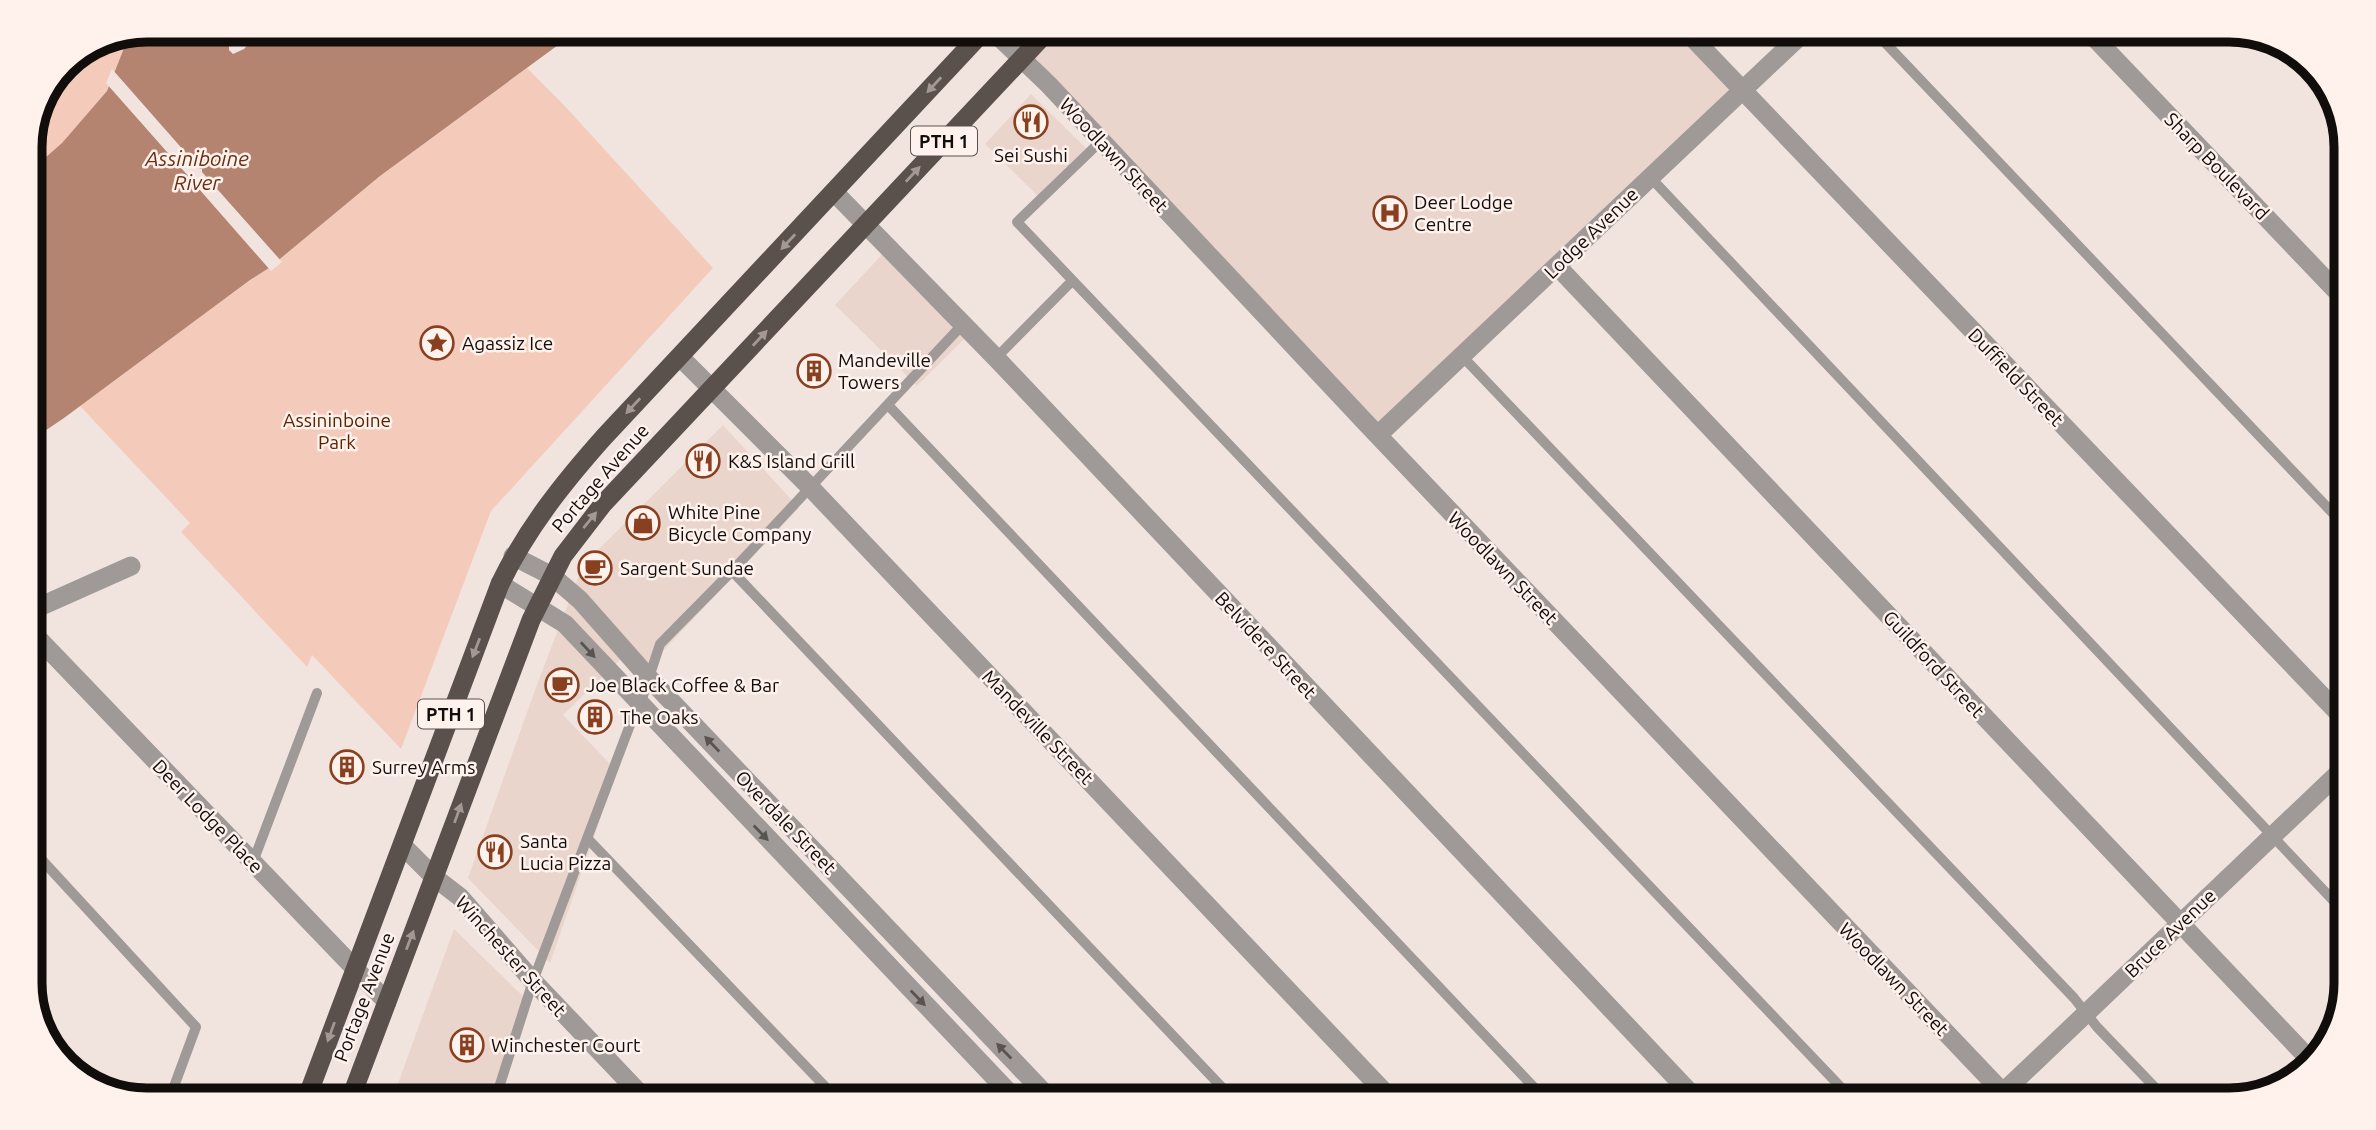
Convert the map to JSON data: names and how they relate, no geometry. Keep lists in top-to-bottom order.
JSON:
{
  "streets": {
    "highway": ["PTH 1", "Portage Avenue"],
    "street": [
      "Woodlawn Street",
      "Sharp Boulevard",
      "Lodge Avenue",
      "Duffield Street",
      "Belvidere Street",
      "Guildford Street",
      "Mandeville Street",
      "Deer Lodge Place",
      "Overdale Street",
      "Bruce Avenue",
      "Winchester Street"
    ]
  },
  "crossings": [
    ["Woodlawn Street", "Lodge Avenue"],
    ["Woodlawn Street", "Portage Avenue"],
    ["Lodge Avenue", "Duffield Street"],
    ["Lodge Avenue", "Guildford Street"],
    ["Portage Avenue", "Belvidere Street"],
    ["Portage Avenue", "Mandeville Street"],
    ["Portage Avenue", "Deer Lodge Place"],
    ["Portage Avenue", "Overdale Street"],
    ["Portage Avenue", "Winchester Street"],
    ["Guildford Street", "Bruce Avenue"]
  ],
  "water": ["Assiniboine River"],
  "parks": ["Assininboine Park"],
  "places": {
    "restaurant": ["Sei Sushi", "K&S Island Grill", "Santa Lucia Pizza"],
    "hospital": ["Deer Lodge Centre"],
    "place": ["Agassiz Ice"],
    "building": [
      "Mandeville Towers",
      "The Oaks",
      "Surrey Arms",
      "Winchester Court"
    ],
    "shop": ["White Pine Bicycle Company"],
    "cafe": ["Sargent Sundae", "Joe Black Coffee & Bar"]
  }
}
